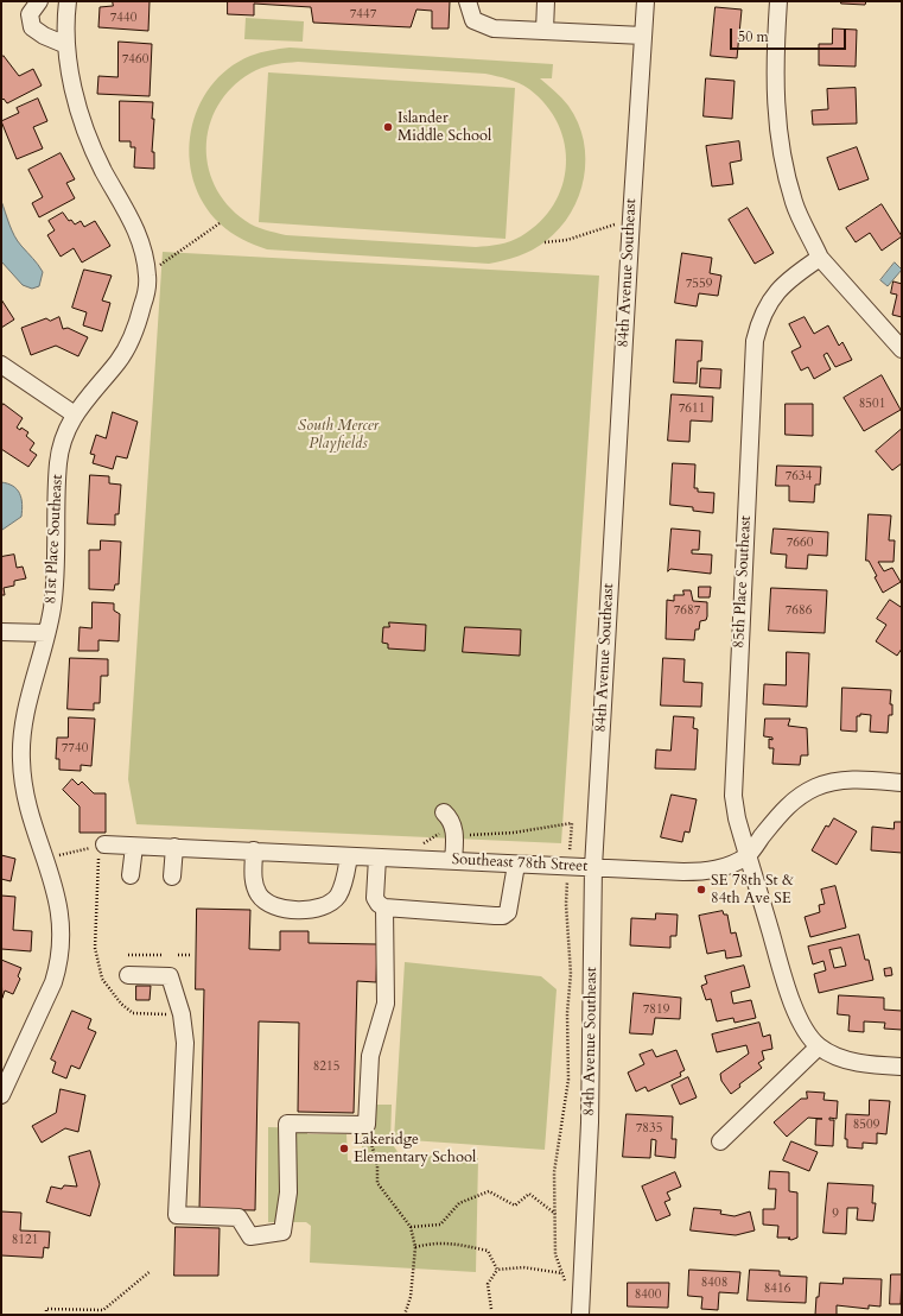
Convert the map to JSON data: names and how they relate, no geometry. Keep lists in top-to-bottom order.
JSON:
{
  "streets": {
    "street": [
      "84th Avenue Southeast",
      "81st Place Southeast",
      "85th Place Southeast",
      "Southeast 78th Street"
    ]
  },
  "crossings": [
    ["84th Avenue Southeast", "Southeast 78th Street"],
    ["85th Place Southeast", "Southeast 78th Street"]
  ],
  "parks": ["South Mercer Playfields"],
  "places": ["Islander Middle School", "SE 78th St & 84th Ave SE", "Lakeridge Elementary School"],
  "house_numbers": [
    "7447",
    "7440",
    "7460",
    "7559",
    "8501",
    "7611",
    "7634",
    "7660",
    "7687",
    "7686",
    "7740",
    "7819",
    "8215",
    "8509",
    "7835",
    "9",
    "8121",
    "8408",
    "8416",
    "8400"
  ],
  "scale_bar": "50 m"
}
